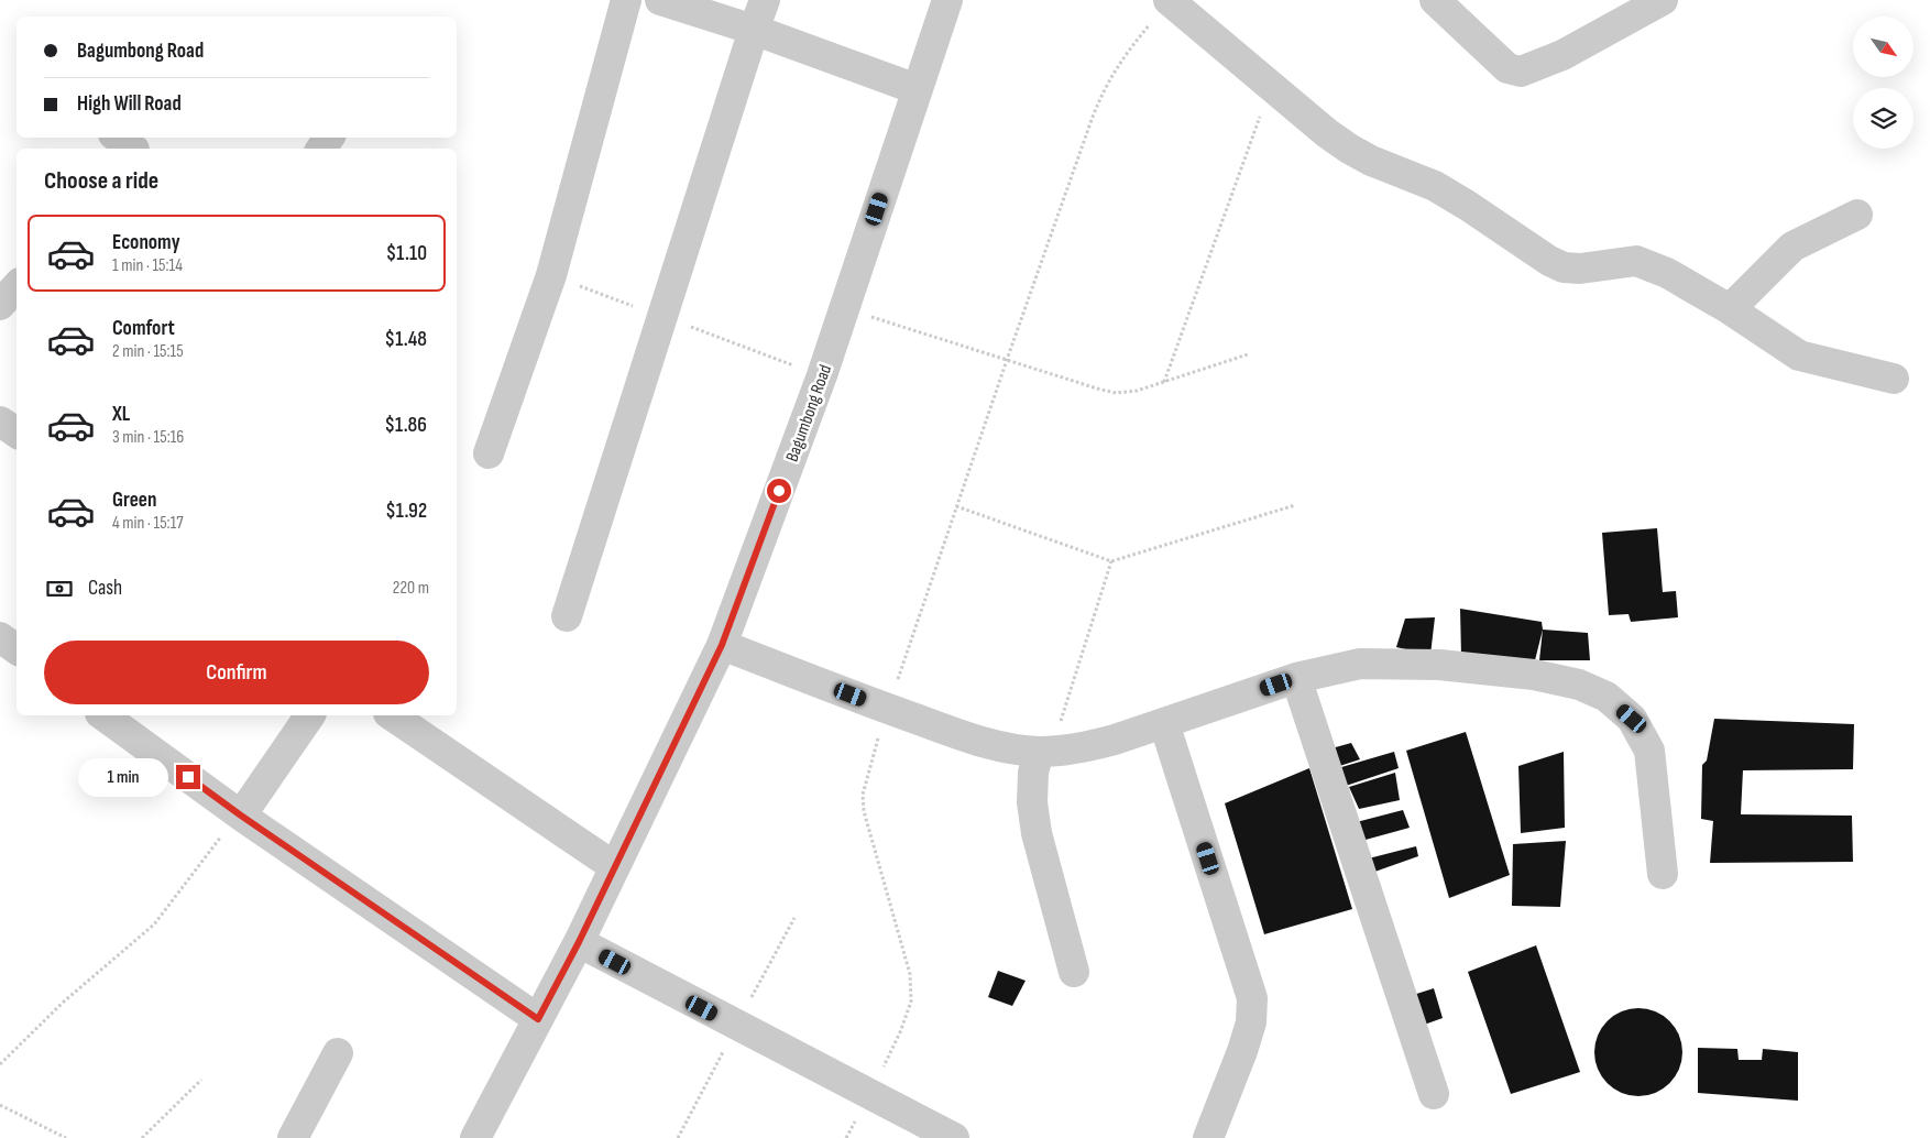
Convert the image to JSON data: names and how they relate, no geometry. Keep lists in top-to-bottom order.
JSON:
{
  "streets": {
    "street": ["Bagumbong Road"]
  },
  "north": "bottom right",
  "page": {
    "banner": ["Bagumbong Road", "High Will Road"],
    "heading": "Choose a ride",
    "list": [
      {
        "name": "Economy",
        "note": "1 min · 15:14",
        "value": "$1.10"
      },
      {
        "name": "Comfort",
        "note": "2 min · 15:15",
        "value": "$1.48"
      },
      {
        "name": "XL",
        "note": "3 min · 15:16",
        "value": "$1.86"
      },
      {
        "name": "Green",
        "note": "4 min · 15:17",
        "value": "$1.92"
      }
    ],
    "pay": ["Cash", "220 m"],
    "buttons": "Confirm",
    "bubble": "1 min"
  }
}
